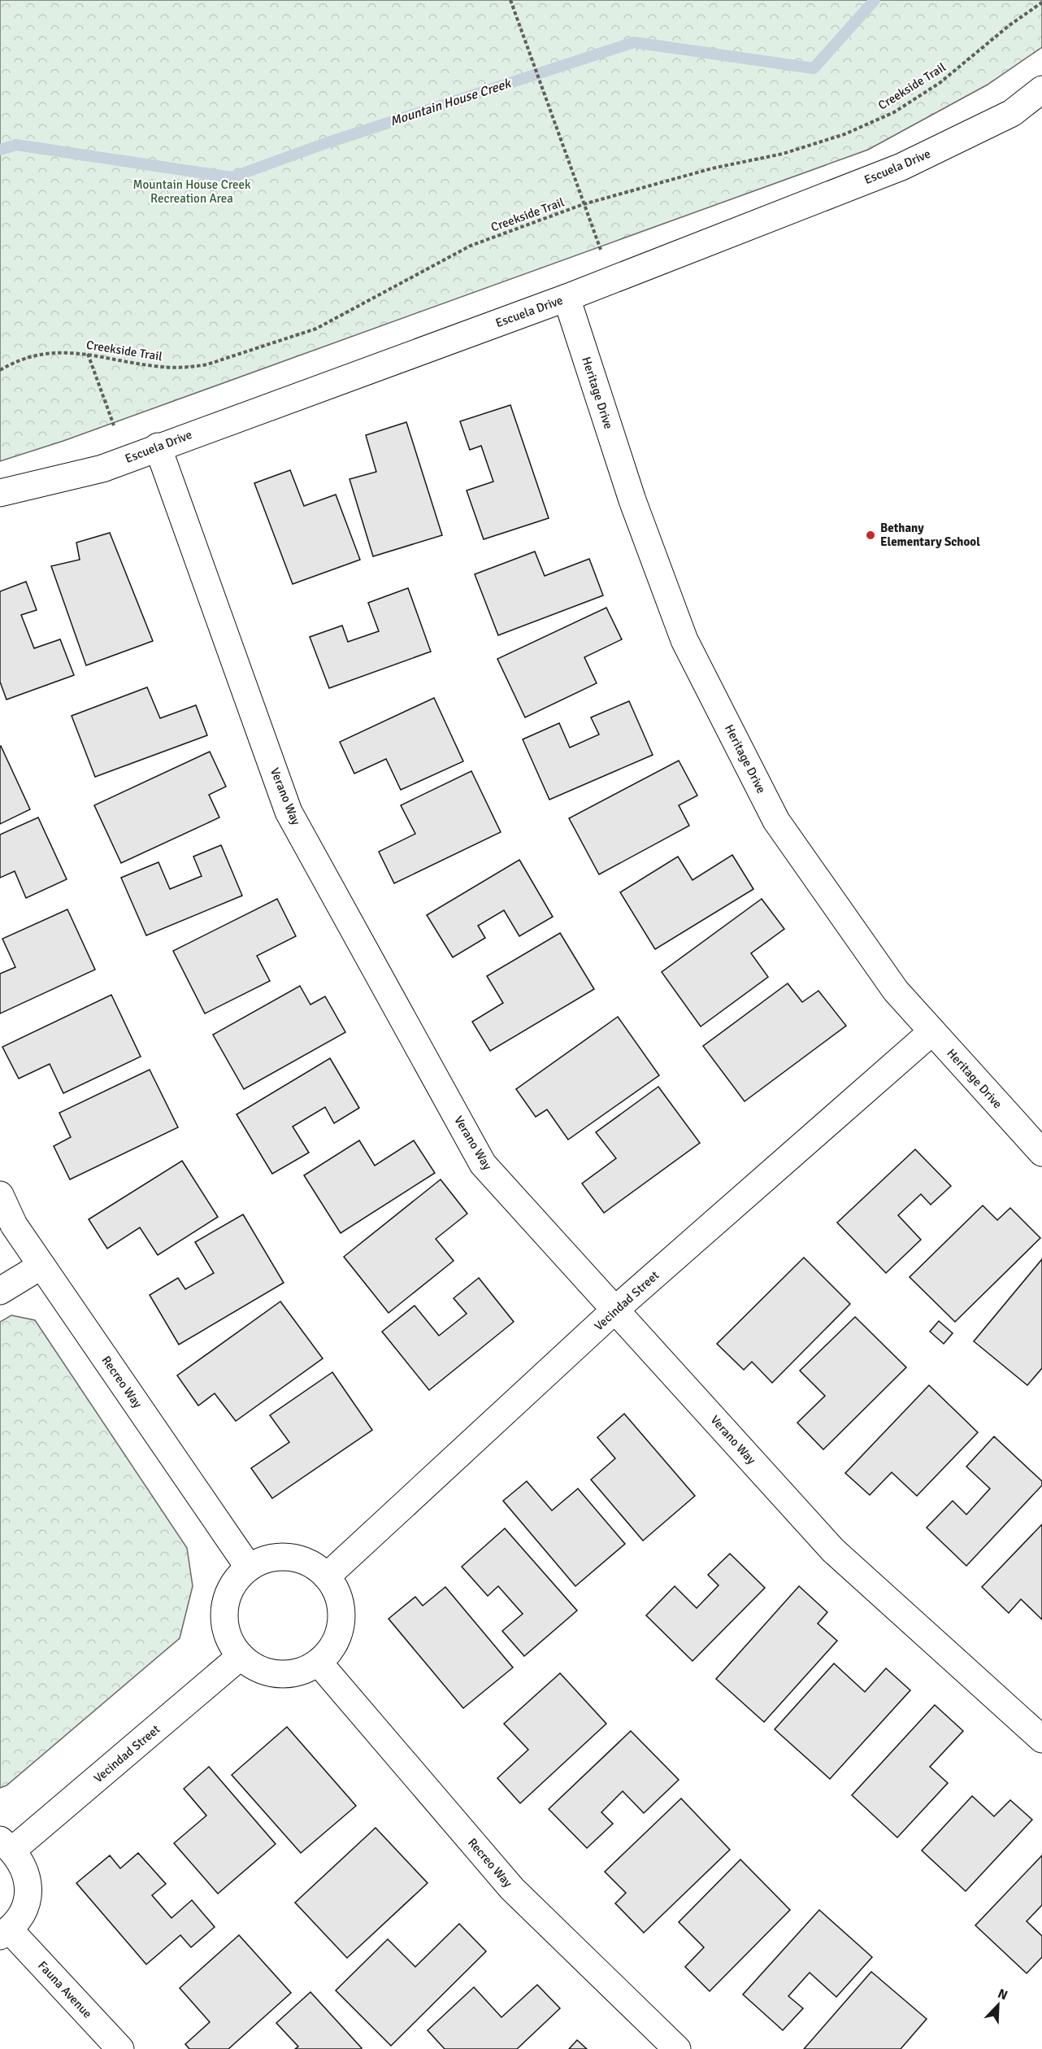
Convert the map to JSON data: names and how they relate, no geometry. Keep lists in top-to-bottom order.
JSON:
{
  "streets": {
    "street": [
      "Escuela Drive",
      "Heritage Drive",
      "Verano Way",
      "Vecindad Street",
      "Recreo Way",
      "Fauna Avenue"
    ],
    "path": ["Creekside Trail"]
  },
  "crossings": [
    ["Escuela Drive", "Heritage Drive"],
    ["Escuela Drive", "Verano Way"],
    ["Heritage Drive", "Vecindad Street"],
    ["Verano Way", "Vecindad Street"],
    ["Vecindad Street", "Recreo Way"],
    ["Vecindad Street", "Fauna Avenue"]
  ],
  "water": ["Mountain House Creek"],
  "parks": ["Mountain House Creek Recreation Area"],
  "places": ["Bethany Elementary School"],
  "north": "top right"
}
